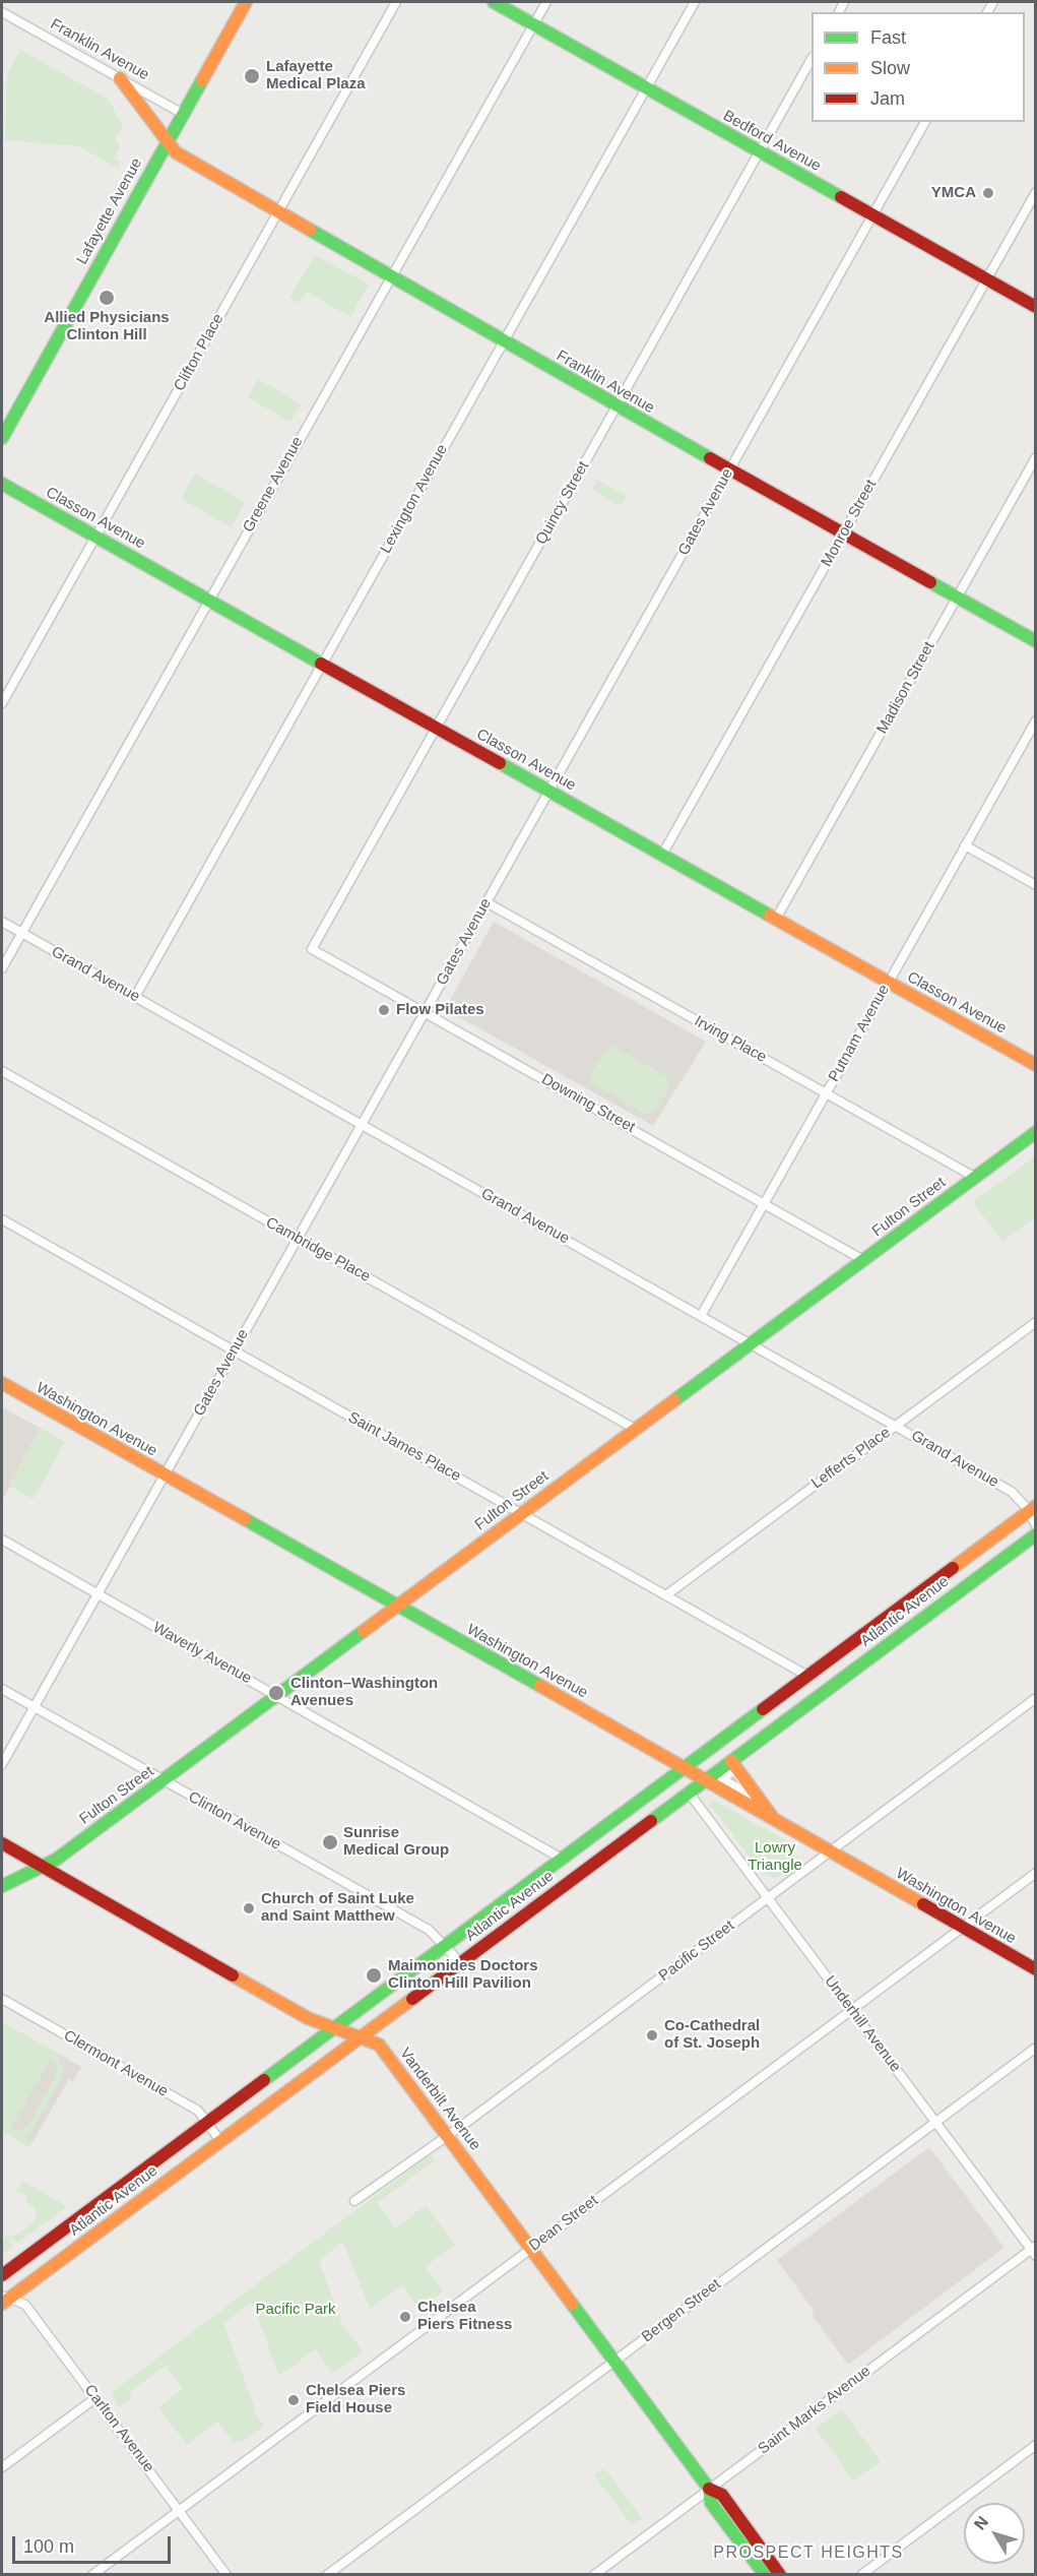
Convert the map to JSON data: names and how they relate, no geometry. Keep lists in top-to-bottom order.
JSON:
{
  "streets": {
    "main road": [
      "Franklin Avenue",
      "Bedford Avenue",
      "Lafayette Avenue",
      "Classon Avenue",
      "Fulton Street",
      "Washington Avenue",
      "Atlantic Avenue",
      "Vanderbilt Avenue"
    ],
    "street": [
      "Clifton Place",
      "Greene Avenue",
      "Lexington Avenue",
      "Quincy Street",
      "Gates Avenue",
      "Monroe Street",
      "Madison Street",
      "Grand Avenue",
      "Putnam Avenue",
      "Irving Place",
      "Downing Street",
      "Cambridge Place",
      "Saint James Place",
      "Lefferts Place",
      "Waverly Avenue",
      "Clinton Avenue",
      "Pacific Street",
      "Underhill Avenue",
      "Clermont Avenue",
      "Dean Street",
      "Bergen Street",
      "Saint Marks Avenue",
      "Carlton Avenue"
    ]
  },
  "crossings": [
    ["Franklin Avenue", "Lafayette Avenue"],
    ["Franklin Avenue", "Clifton Place"],
    ["Franklin Avenue", "Greene Avenue"],
    ["Franklin Avenue", "Lexington Avenue"],
    ["Franklin Avenue", "Quincy Street"],
    ["Franklin Avenue", "Gates Avenue"],
    ["Franklin Avenue", "Monroe Street"],
    ["Franklin Avenue", "Madison Street"],
    ["Bedford Avenue", "Greene Avenue"],
    ["Bedford Avenue", "Lexington Avenue"],
    ["Bedford Avenue", "Quincy Street"],
    ["Bedford Avenue", "Gates Avenue"],
    ["Bedford Avenue", "Monroe Street"],
    ["Clifton Place", "Classon Avenue"],
    ["Greene Avenue", "Classon Avenue"],
    ["Greene Avenue", "Grand Avenue"],
    ["Lexington Avenue", "Classon Avenue"],
    ["Lexington Avenue", "Grand Avenue"],
    ["Quincy Street", "Classon Avenue"],
    ["Quincy Street", "Downing Street"],
    ["Gates Avenue", "Classon Avenue"],
    ["Gates Avenue", "Grand Avenue"],
    ["Gates Avenue", "Irving Place"],
    ["Gates Avenue", "Downing Street"],
    ["Gates Avenue", "Cambridge Place"],
    ["Gates Avenue", "Washington Avenue"],
    ["Gates Avenue", "Saint James Place"],
    ["Gates Avenue", "Waverly Avenue"],
    ["Gates Avenue", "Clinton Avenue"],
    ["Classon Avenue", "Monroe Street"],
    ["Classon Avenue", "Madison Street"],
    ["Classon Avenue", "Putnam Avenue"],
    ["Grand Avenue", "Putnam Avenue"],
    ["Grand Avenue", "Fulton Street"],
    ["Grand Avenue", "Lefferts Place"],
    ["Grand Avenue", "Atlantic Avenue"],
    ["Putnam Avenue", "Irving Place"],
    ["Putnam Avenue", "Downing Street"],
    ["Irving Place", "Fulton Street"],
    ["Downing Street", "Fulton Street"],
    ["Fulton Street", "Cambridge Place"],
    ["Fulton Street", "Washington Avenue"],
    ["Fulton Street", "Saint James Place"],
    ["Fulton Street", "Waverly Avenue"],
    ["Fulton Street", "Clinton Avenue"],
    ["Fulton Street", "Vanderbilt Avenue"],
    ["Washington Avenue", "Atlantic Avenue"],
    ["Washington Avenue", "Pacific Street"],
    ["Washington Avenue", "Dean Street"],
    ["Saint James Place", "Lefferts Place"],
    ["Saint James Place", "Atlantic Avenue"],
    ["Atlantic Avenue", "Waverly Avenue"],
    ["Atlantic Avenue", "Clinton Avenue"],
    ["Atlantic Avenue", "Underhill Avenue"],
    ["Atlantic Avenue", "Clermont Avenue"],
    ["Atlantic Avenue", "Vanderbilt Avenue"],
    ["Atlantic Avenue", "Carlton Avenue"],
    ["Pacific Street", "Underhill Avenue"],
    ["Pacific Street", "Vanderbilt Avenue"],
    ["Underhill Avenue", "Dean Street"],
    ["Underhill Avenue", "Bergen Street"],
    ["Underhill Avenue", "Saint Marks Avenue"],
    ["Vanderbilt Avenue", "Dean Street"],
    ["Vanderbilt Avenue", "Bergen Street"],
    ["Vanderbilt Avenue", "Saint Marks Avenue"],
    ["Dean Street", "Carlton Avenue"]
  ],
  "districts": ["PROSPECT HEIGHTS"],
  "parks": ["Lowry Triangle", "Pacific Park"],
  "places": [
    "Lafayette Medical Plaza",
    "YMCA",
    "Allied Physicians Clinton Hill",
    "Flow Pilates",
    "Clinton–Washington Avenues",
    "Sunrise Medical Group",
    "Church of Saint Luke and Saint Matthew",
    "Maimonides Doctors Clinton Hill Pavilion",
    "Co-Cathedral of St. Joseph",
    "Chelsea Piers Fitness",
    "Chelsea Piers Field House"
  ],
  "legend": ["Fast", "Slow", "Jam"],
  "scale_bar": "100 m",
  "north": "top left"
}
